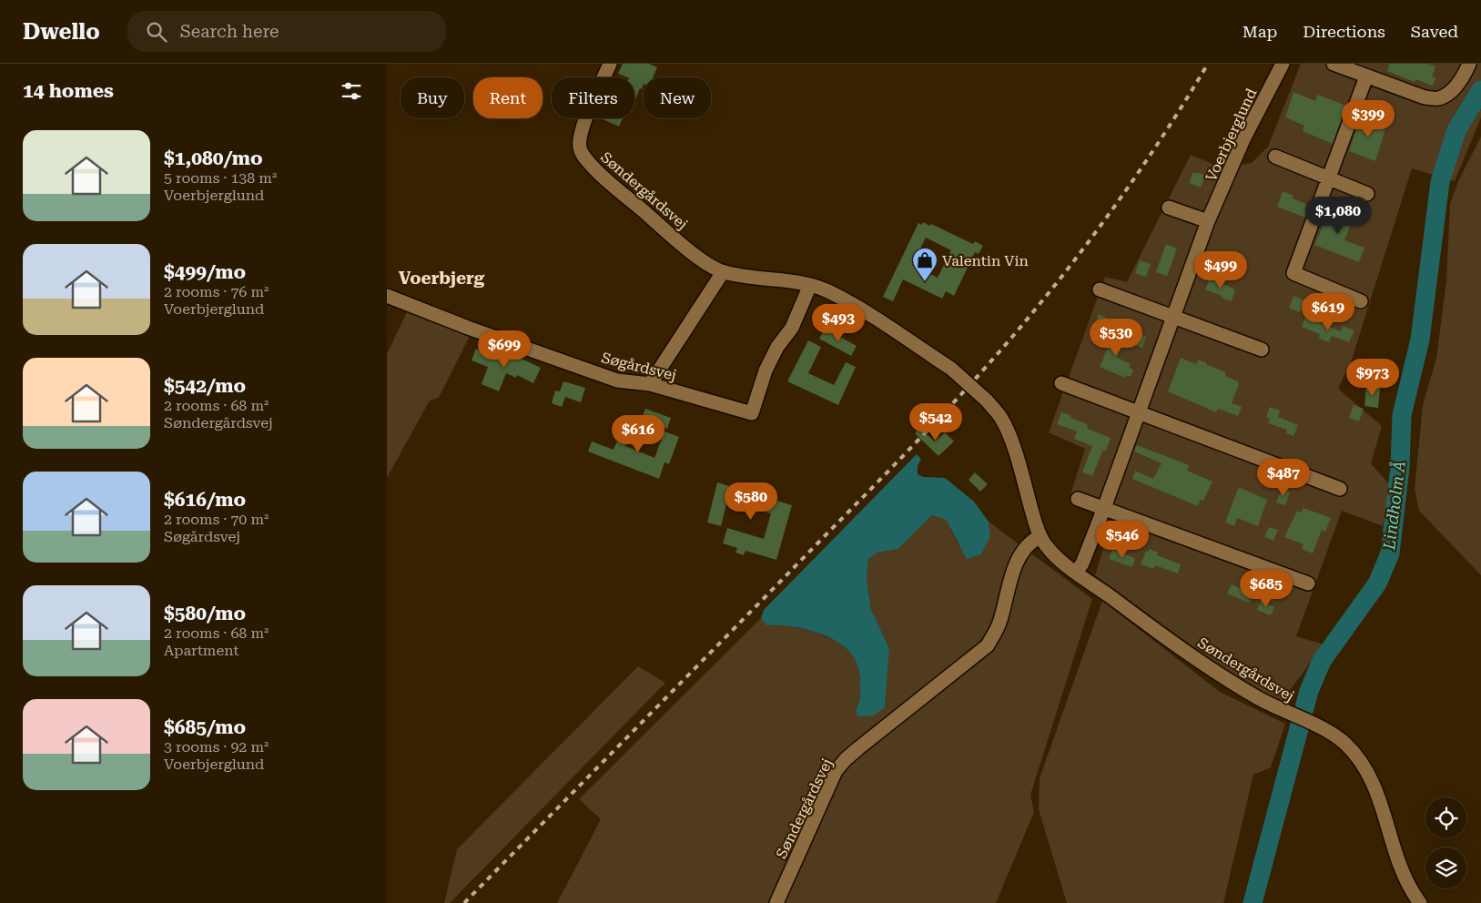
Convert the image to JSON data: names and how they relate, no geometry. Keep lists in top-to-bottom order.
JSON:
{
  "streets": {
    "street": ["Voerbjerglund", "Søndergårdsvej", "Søgårdsvej"]
  },
  "crossings": [
    ["Voerbjerglund", "Søndergårdsvej"],
    ["Søndergårdsvej", "Søgårdsvej"]
  ],
  "districts": ["Voerbjerg"],
  "water": ["Lindholm Å"],
  "places": {
    "shop": ["Valentin Vin"]
  },
  "page": {
    "header": "Dwello",
    "search": "Search here",
    "nav": ["Map", "Directions", "Saved"],
    "heading": "14 homes",
    "chip": [
      "Buy",
      "Rent",
      "Filters",
      "New"
    ],
    "price": [
      "$399",
      "$1,080",
      "$499",
      "$619",
      "$493",
      "$530",
      "$699",
      "$973",
      "$542",
      "$616",
      "$487",
      "$580",
      "$546",
      "$685"
    ],
    "list": [
      {
        "name": "$1,080/mo",
        "note": "5 rooms · 138 m² · Voerbjerglund"
      },
      {
        "name": "$499/mo",
        "note": "2 rooms · 76 m² · Voerbjerglund"
      },
      {
        "name": "$542/mo",
        "note": "2 rooms · 68 m² · Søndergårdsvej"
      },
      {
        "name": "$616/mo",
        "note": "2 rooms · 70 m² · Søgårdsvej"
      },
      {
        "name": "$580/mo",
        "note": "2 rooms · 68 m² · Apartment"
      },
      {
        "name": "$685/mo",
        "note": "3 rooms · 92 m² · Voerbjerglund"
      }
    ]
  }
}
